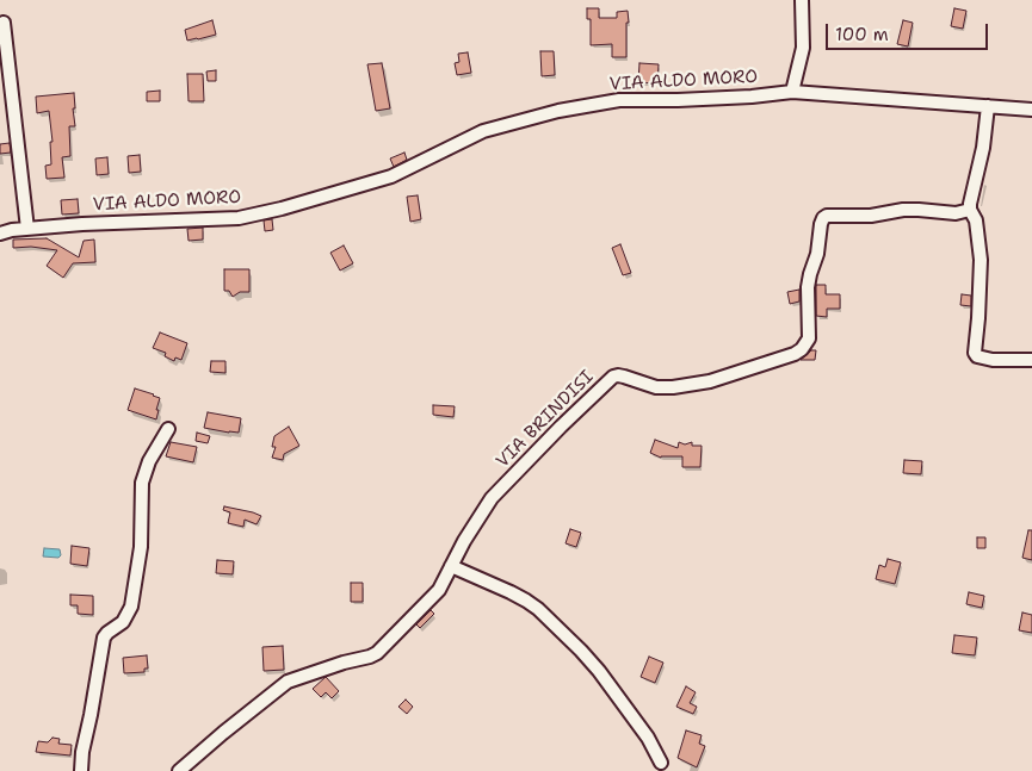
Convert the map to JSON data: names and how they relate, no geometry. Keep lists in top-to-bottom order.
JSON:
{
  "streets": {
    "street": ["VIA ALDO MORO", "VIA BRINDISI"]
  },
  "scale_bar": "100 m"
}
